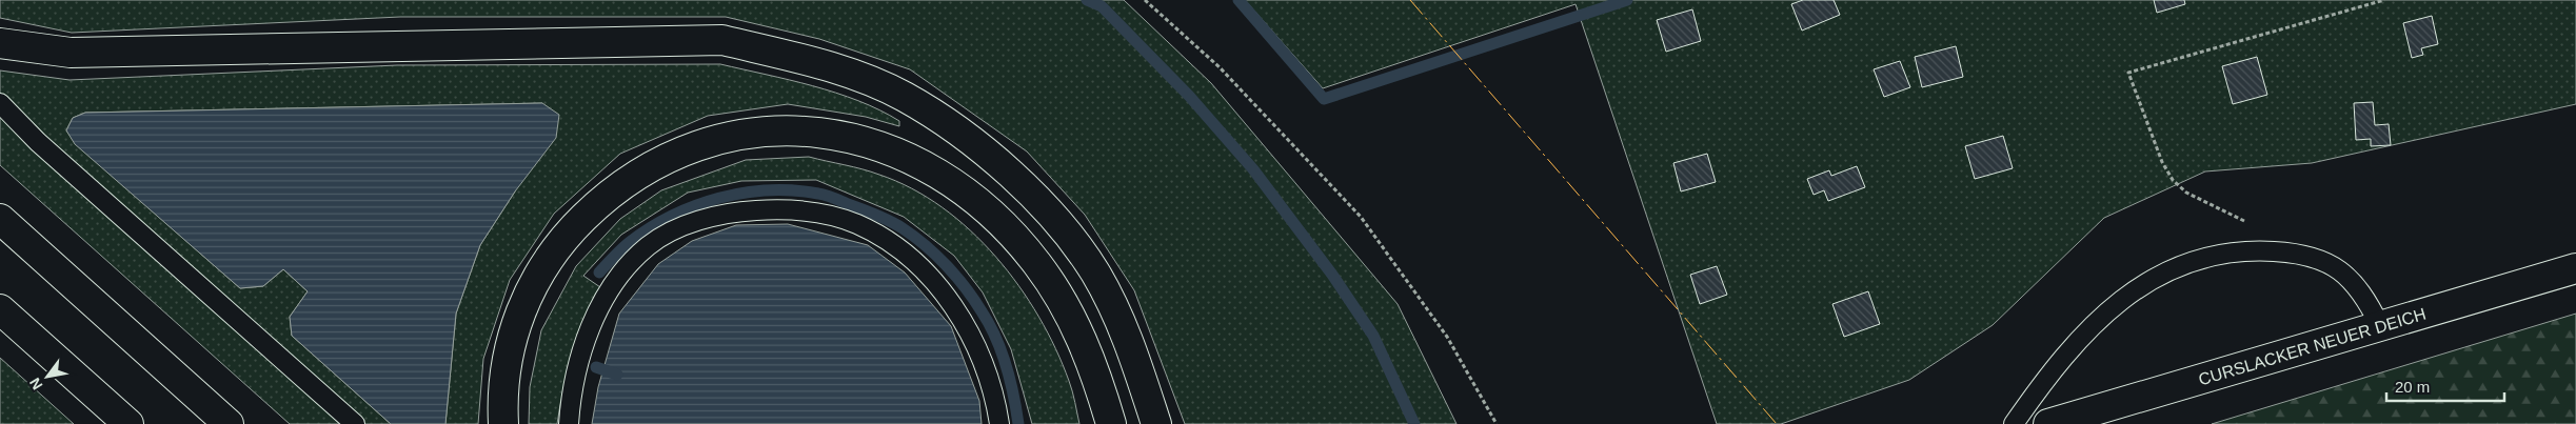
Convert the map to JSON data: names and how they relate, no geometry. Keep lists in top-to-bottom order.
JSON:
{
  "streets": {
    "main road": ["CURSLACKER NEUER DEICH"]
  },
  "scale_bar": "20 m",
  "north": "bottom left"
}
